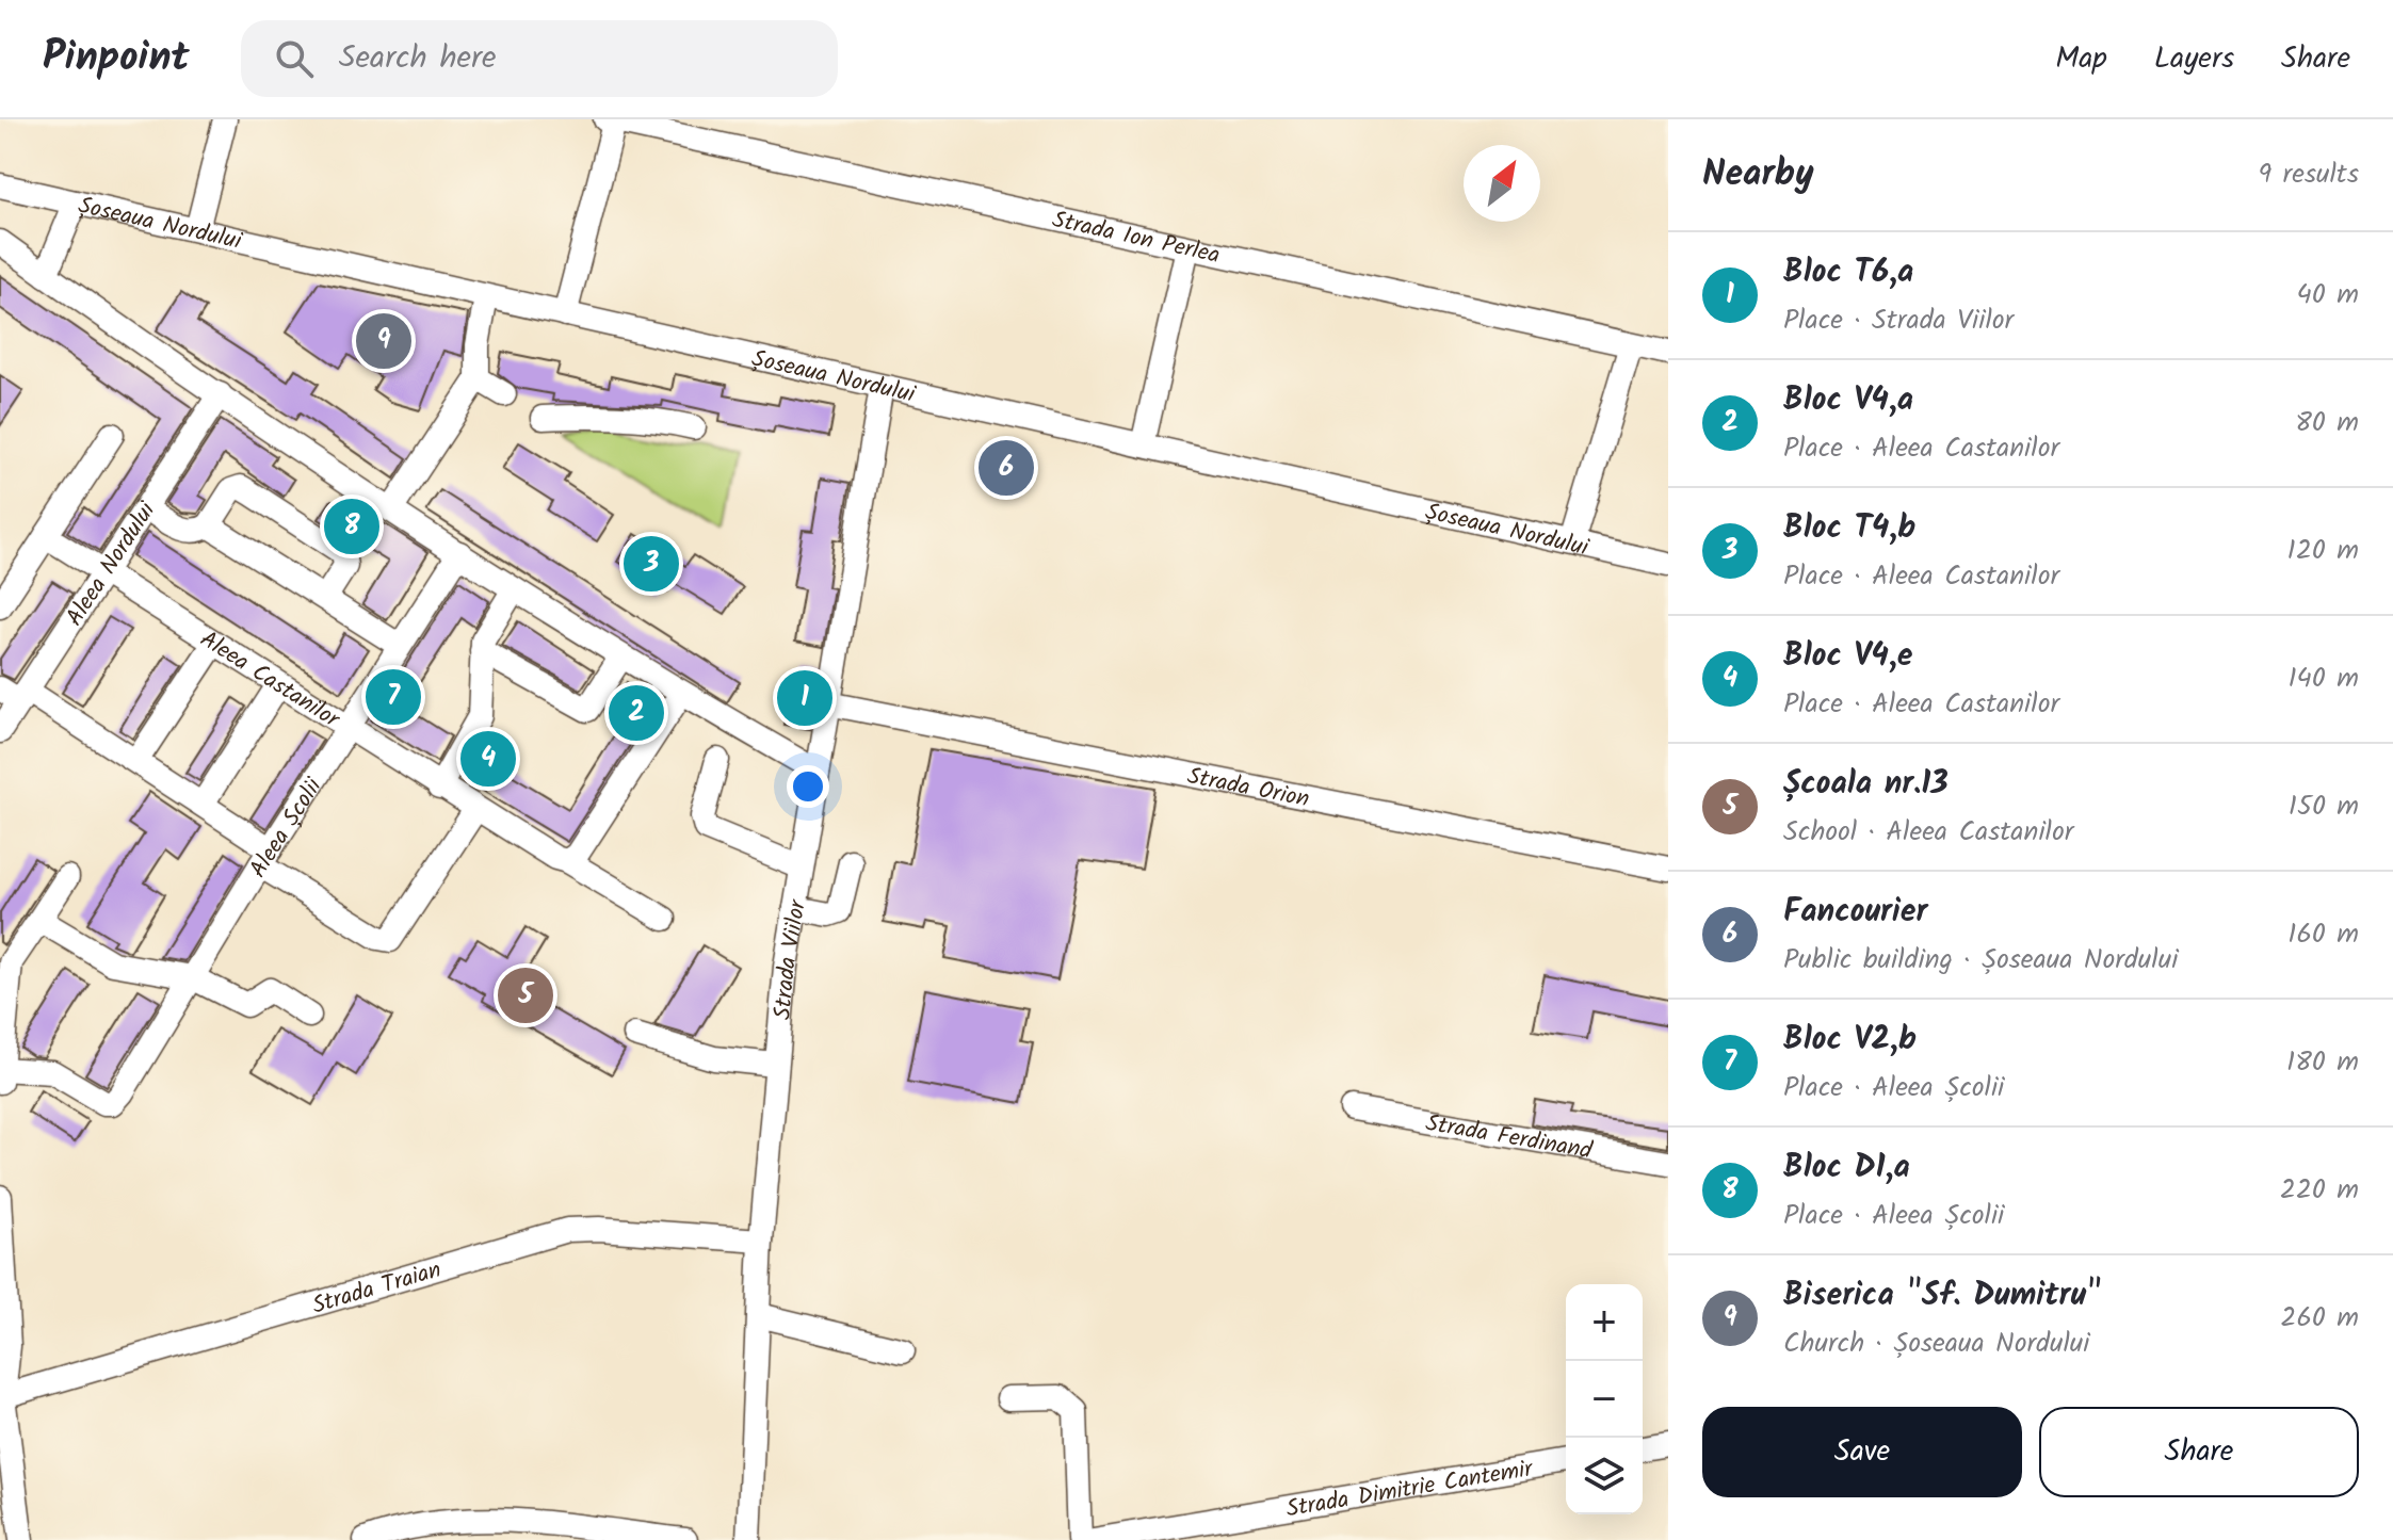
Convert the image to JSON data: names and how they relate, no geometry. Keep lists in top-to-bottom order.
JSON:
{
  "streets": {
    "street": [
      "Șoseaua Nordului",
      "Strada Ion Perlea",
      "Aleea Nordului",
      "Aleea Castanilor",
      "Strada Orion",
      "Aleea Școlii",
      "Strada Viilor",
      "Strada Ferdinand",
      "Strada Traian",
      "Strada Dimitrie Cantemir"
    ]
  },
  "crossings": [
    ["Șoseaua Nordului", "Strada Viilor"],
    ["Aleea Nordului", "Aleea Castanilor"],
    ["Aleea Castanilor", "Aleea Școlii"],
    ["Strada Orion", "Strada Viilor"],
    ["Strada Viilor", "Strada Traian"]
  ],
  "north": "top right",
  "page": {
    "header": "Pinpoint",
    "search": "Search here",
    "nav": ["Map", "Layers", "Share"],
    "heading": ["Nearby", "9 results"],
    "list": [
      {
        "mark": "1",
        "name": "Bloc T6,a",
        "note": "Place · Strada Viilor",
        "value": "40 m"
      },
      {
        "mark": "2",
        "name": "Bloc V4,a",
        "note": "Place · Aleea Castanilor",
        "value": "80 m"
      },
      {
        "mark": "3",
        "name": "Bloc T4,b",
        "note": "Place · Aleea Castanilor",
        "value": "120 m"
      },
      {
        "mark": "4",
        "name": "Bloc V4,e",
        "note": "Place · Aleea Castanilor",
        "value": "140 m"
      },
      {
        "mark": "5",
        "name": "Școala nr.13",
        "note": "School · Aleea Castanilor",
        "value": "150 m"
      },
      {
        "mark": "6",
        "name": "Fancourier",
        "note": "Public building · Șoseaua Nordului",
        "value": "160 m"
      },
      {
        "mark": "7",
        "name": "Bloc V2,b",
        "note": "Place · Aleea Școlii",
        "value": "180 m"
      },
      {
        "mark": "8",
        "name": "Bloc D1,a",
        "note": "Place · Aleea Școlii",
        "value": "220 m"
      },
      {
        "mark": "9",
        "name": "Biserica \"Sf. Dumitru\"",
        "note": "Church · Șoseaua Nordului",
        "value": "260 m"
      }
    ],
    "pins": [
      "9",
      "6",
      "8",
      "3",
      "7",
      "1",
      "2",
      "4",
      "5"
    ],
    "map_buttons": ["+", "−"],
    "buttons": ["Save", "Share"]
  }
}
